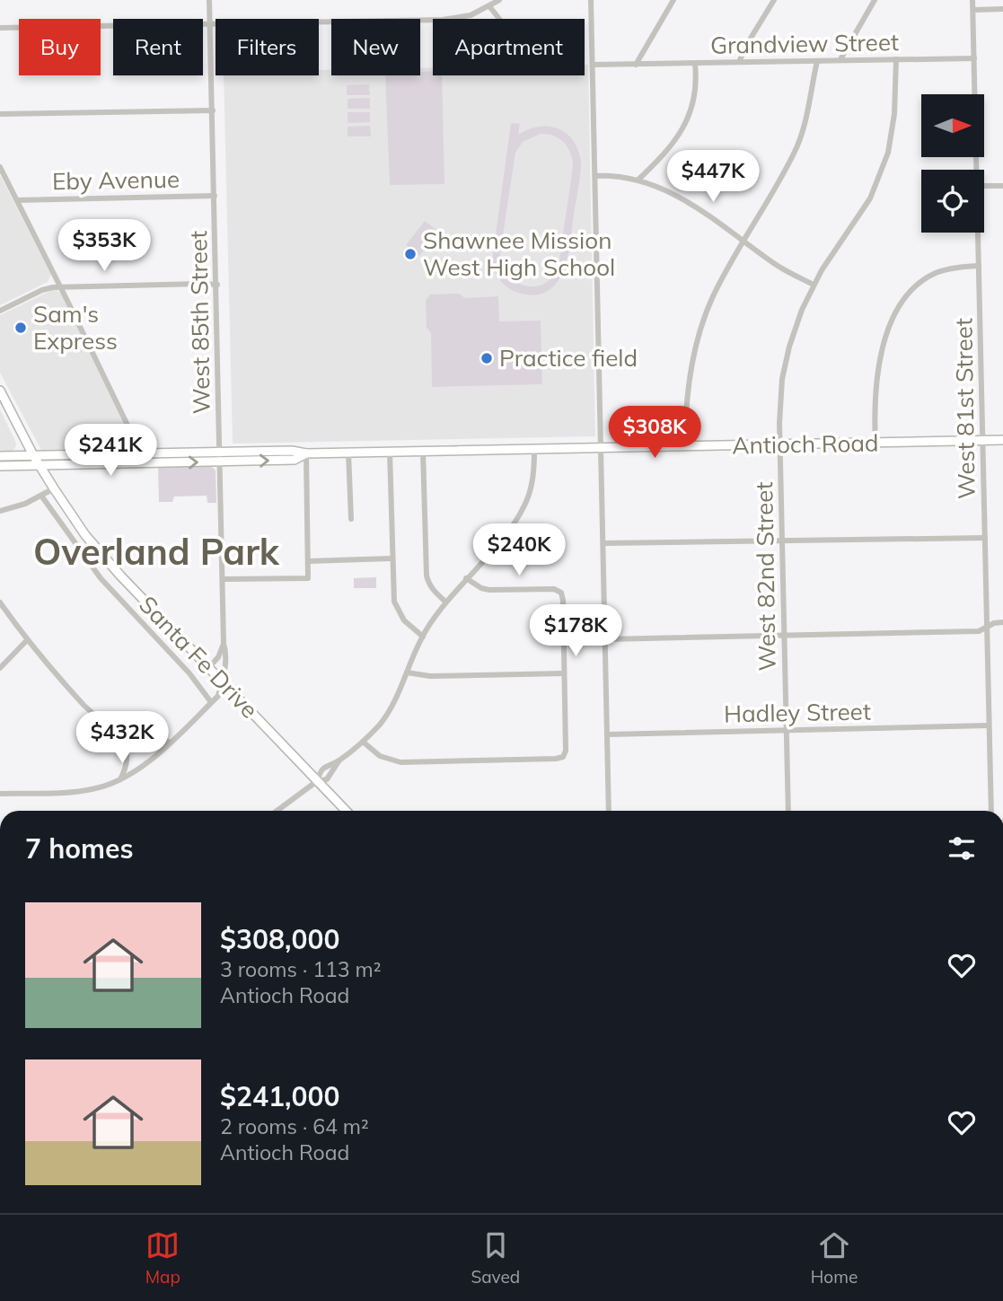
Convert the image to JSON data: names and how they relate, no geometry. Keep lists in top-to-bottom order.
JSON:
{
  "streets": {
    "main road": ["Antioch Road", "Santa Fe Drive"],
    "street": [
      "Grandview Street",
      "Eby Avenue",
      "West 85th Street",
      "West 81st Street",
      "West 82nd Street",
      "Hadley Street"
    ]
  },
  "crossings": [
    ["Grandview Street", "West 81st Street"],
    ["Grandview Street", "West 82nd Street"],
    ["Eby Avenue", "West 85th Street"],
    ["West 85th Street", "Antioch Road"],
    ["West 85th Street", "Santa Fe Drive"],
    ["West 81st Street", "Antioch Road"],
    ["West 81st Street", "Hadley Street"],
    ["Antioch Road", "West 82nd Street"],
    ["Antioch Road", "Santa Fe Drive"],
    ["West 82nd Street", "Hadley Street"]
  ],
  "districts": ["Overland Park"],
  "places": ["Shawnee Mission West High School", "Sam's Express", "Practice field"],
  "north": "right",
  "page": {
    "chip": [
      "Buy",
      "Rent",
      "Filters",
      "New",
      "Apartment"
    ],
    "price": [
      "$447K",
      "$353K",
      "$308K",
      "$241K",
      "$240K",
      "$178K",
      "$432K"
    ],
    "heading": "7 homes",
    "list": [
      {
        "name": "$308,000",
        "note": "3 rooms · 113 m² · Antioch Road"
      },
      {
        "name": "$241,000",
        "note": "2 rooms · 64 m² · Antioch Road"
      }
    ],
    "tabs": ["Map", "Saved", "Home"]
  }
}
